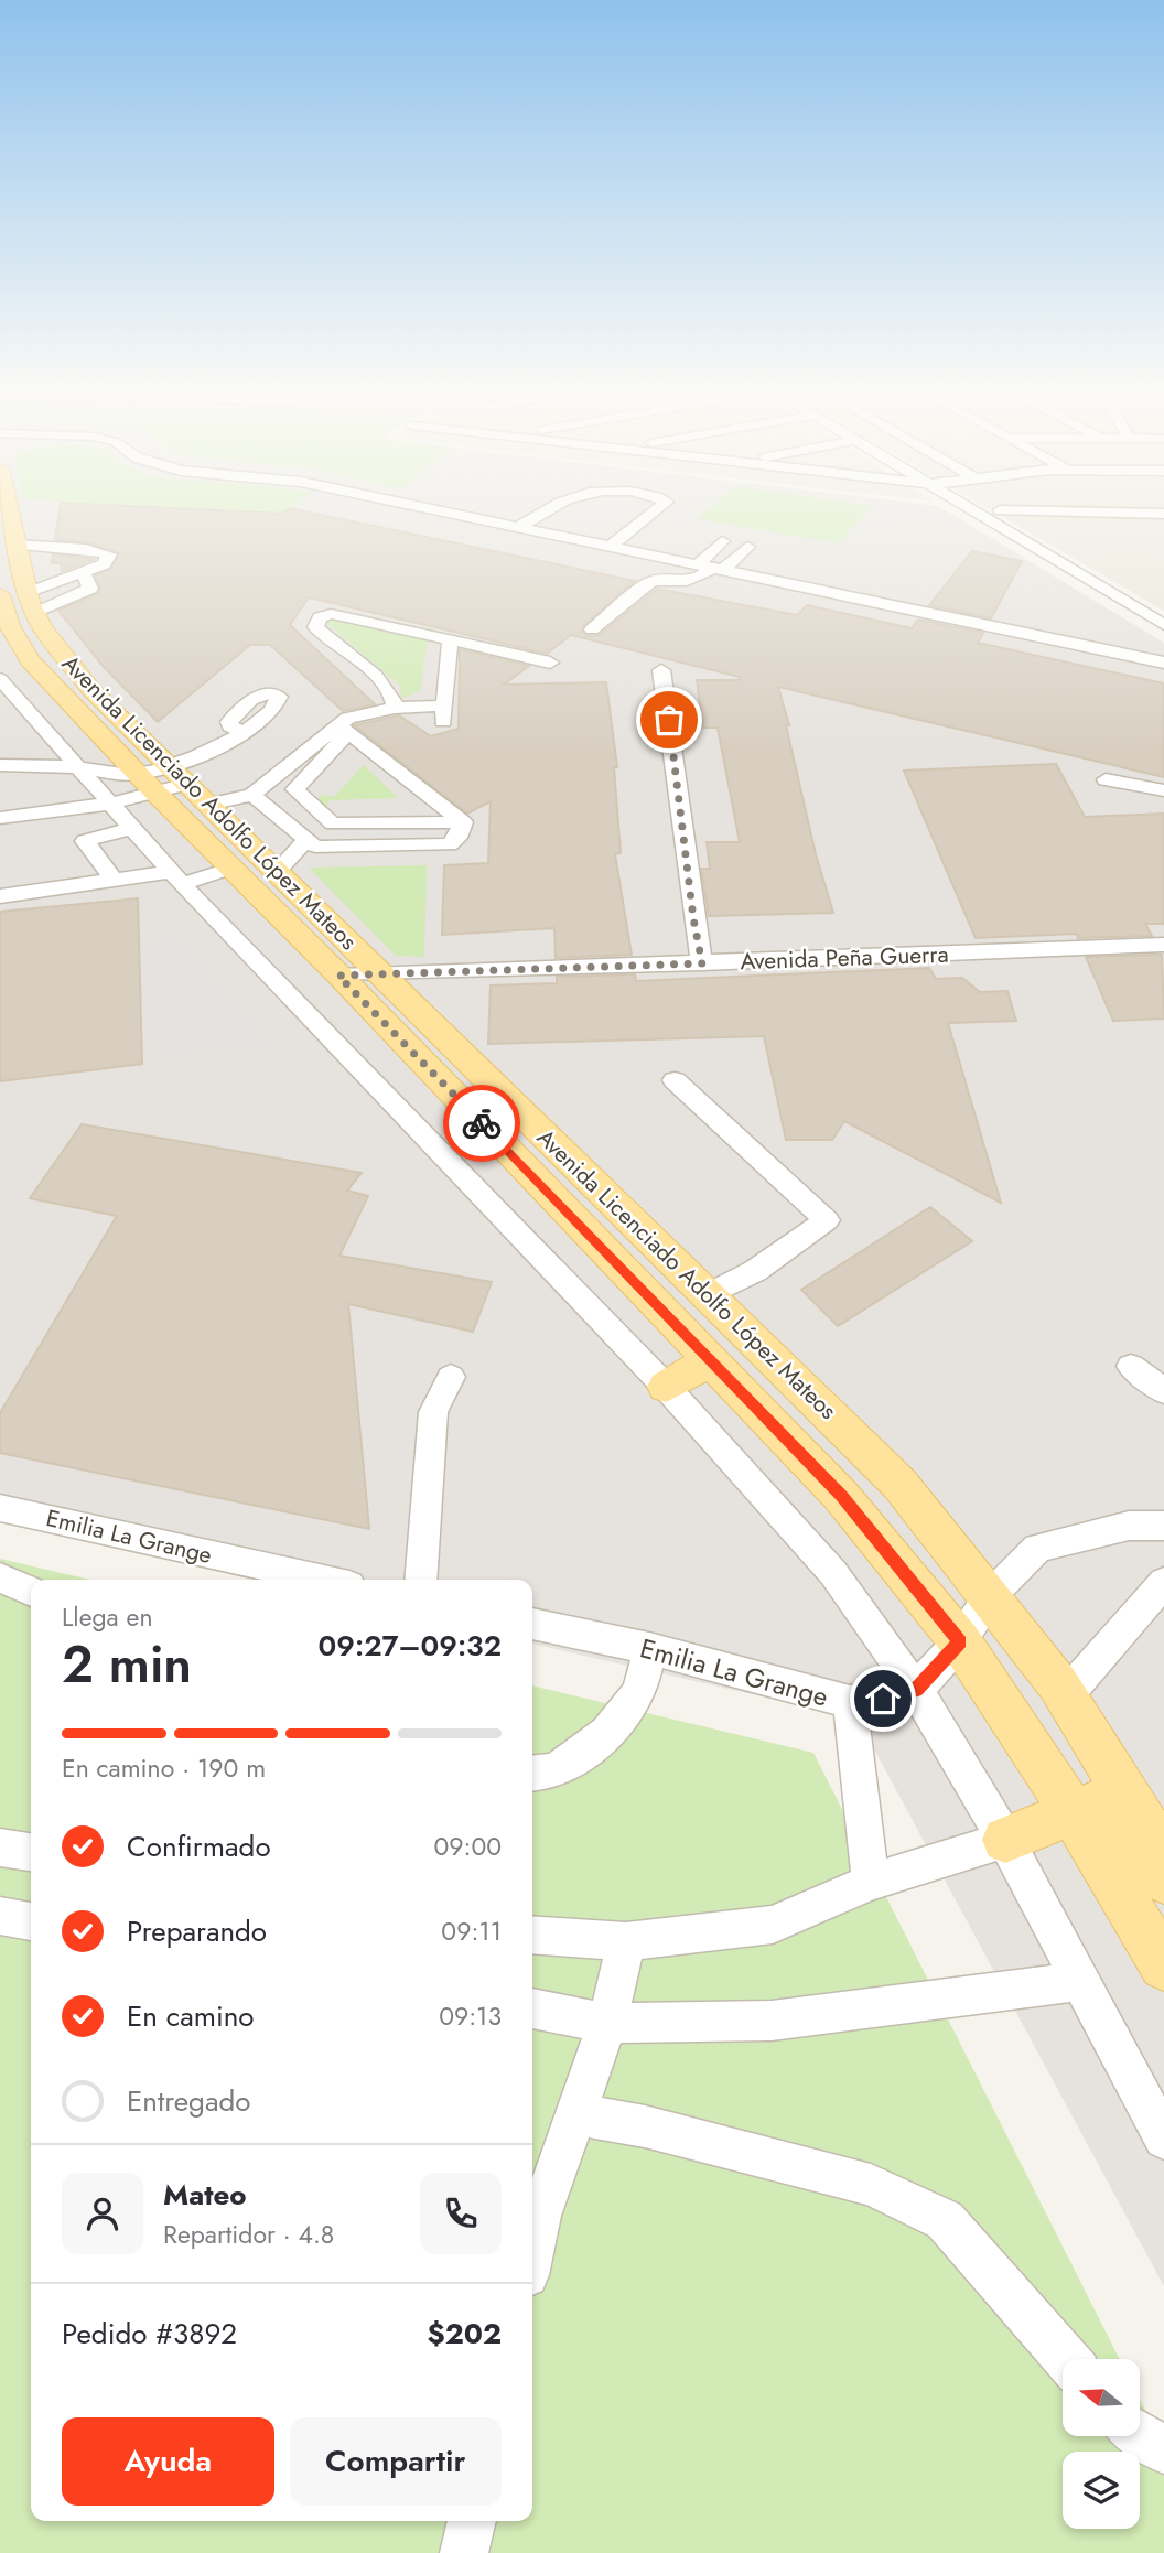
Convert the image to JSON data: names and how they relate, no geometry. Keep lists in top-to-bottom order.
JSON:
{
  "streets": {
    "main road": ["Avenida Licenciado Adolfo López Mateos"],
    "street": ["Avenida Peña Guerra", "Emilia La Grange"]
  },
  "crossings": [
    ["Avenida Licenciado Adolfo López Mateos", "Avenida Peña Guerra"]
  ],
  "north": "left",
  "page": {
    "heading": ["2 min", "Llega en", "09:27–09:32"],
    "panel": [
      "Mateo",
      "Repartidor · 4.8",
      "Pedido #3892",
      "$202"
    ],
    "bar": "En camino · 190 m",
    "list": [
      ["Confirmado", "09:00"],
      ["Preparando", "09:11"],
      ["En camino", "09:13"],
      "Entregado"
    ],
    "buttons": ["Ayuda", "Compartir"]
  }
}
